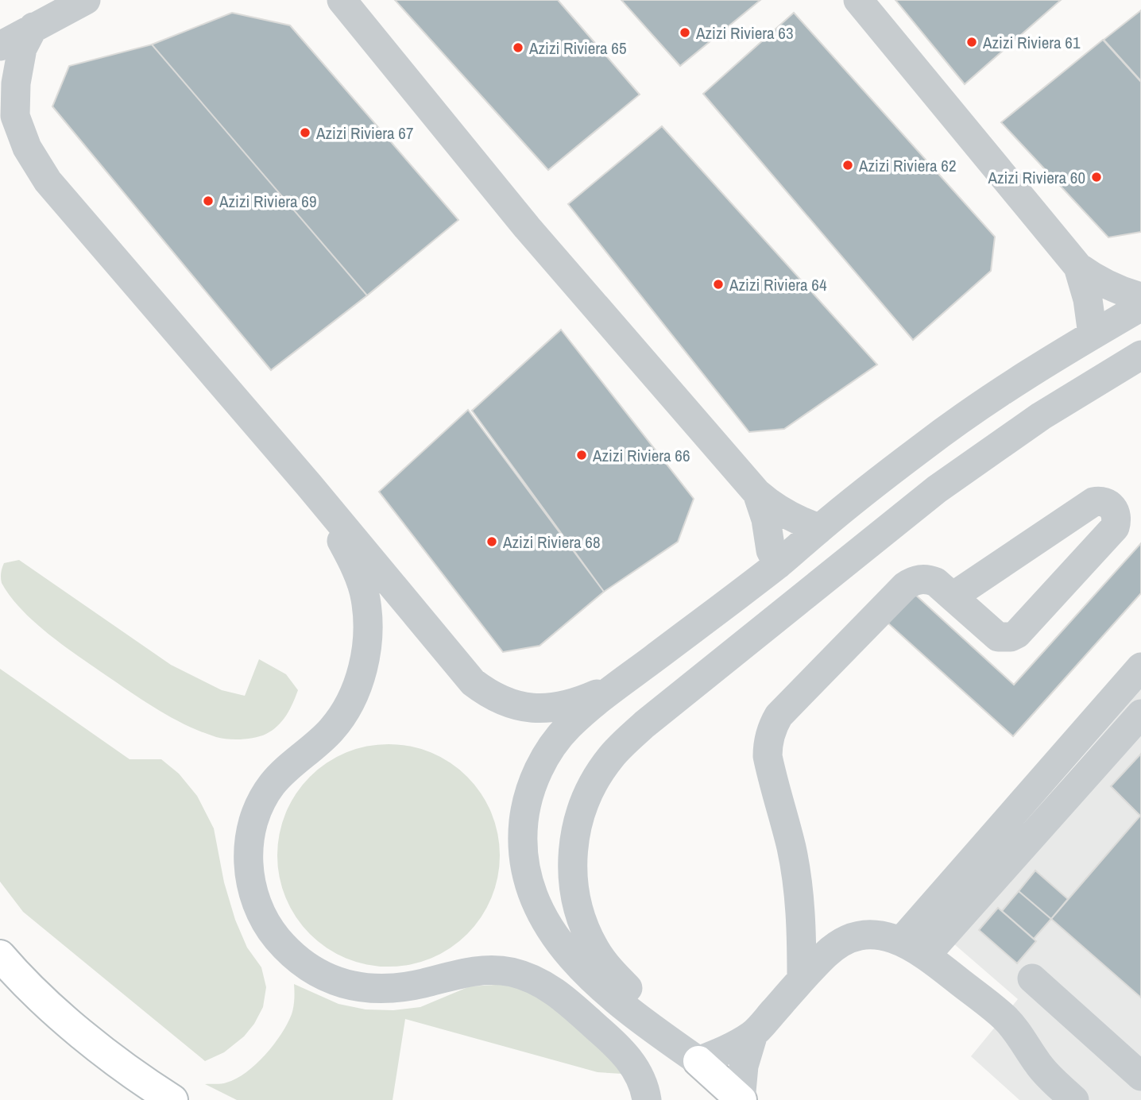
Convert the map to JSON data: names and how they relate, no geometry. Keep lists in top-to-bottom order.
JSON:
{
  "places": [
    "Azizi Riviera 63",
    "Azizi Riviera 61",
    "Azizi Riviera 65",
    "Azizi Riviera 67",
    "Azizi Riviera 62",
    "Azizi Riviera 60",
    "Azizi Riviera 69",
    "Azizi Riviera 64",
    "Azizi Riviera 66",
    "Azizi Riviera 68"
  ]
}
